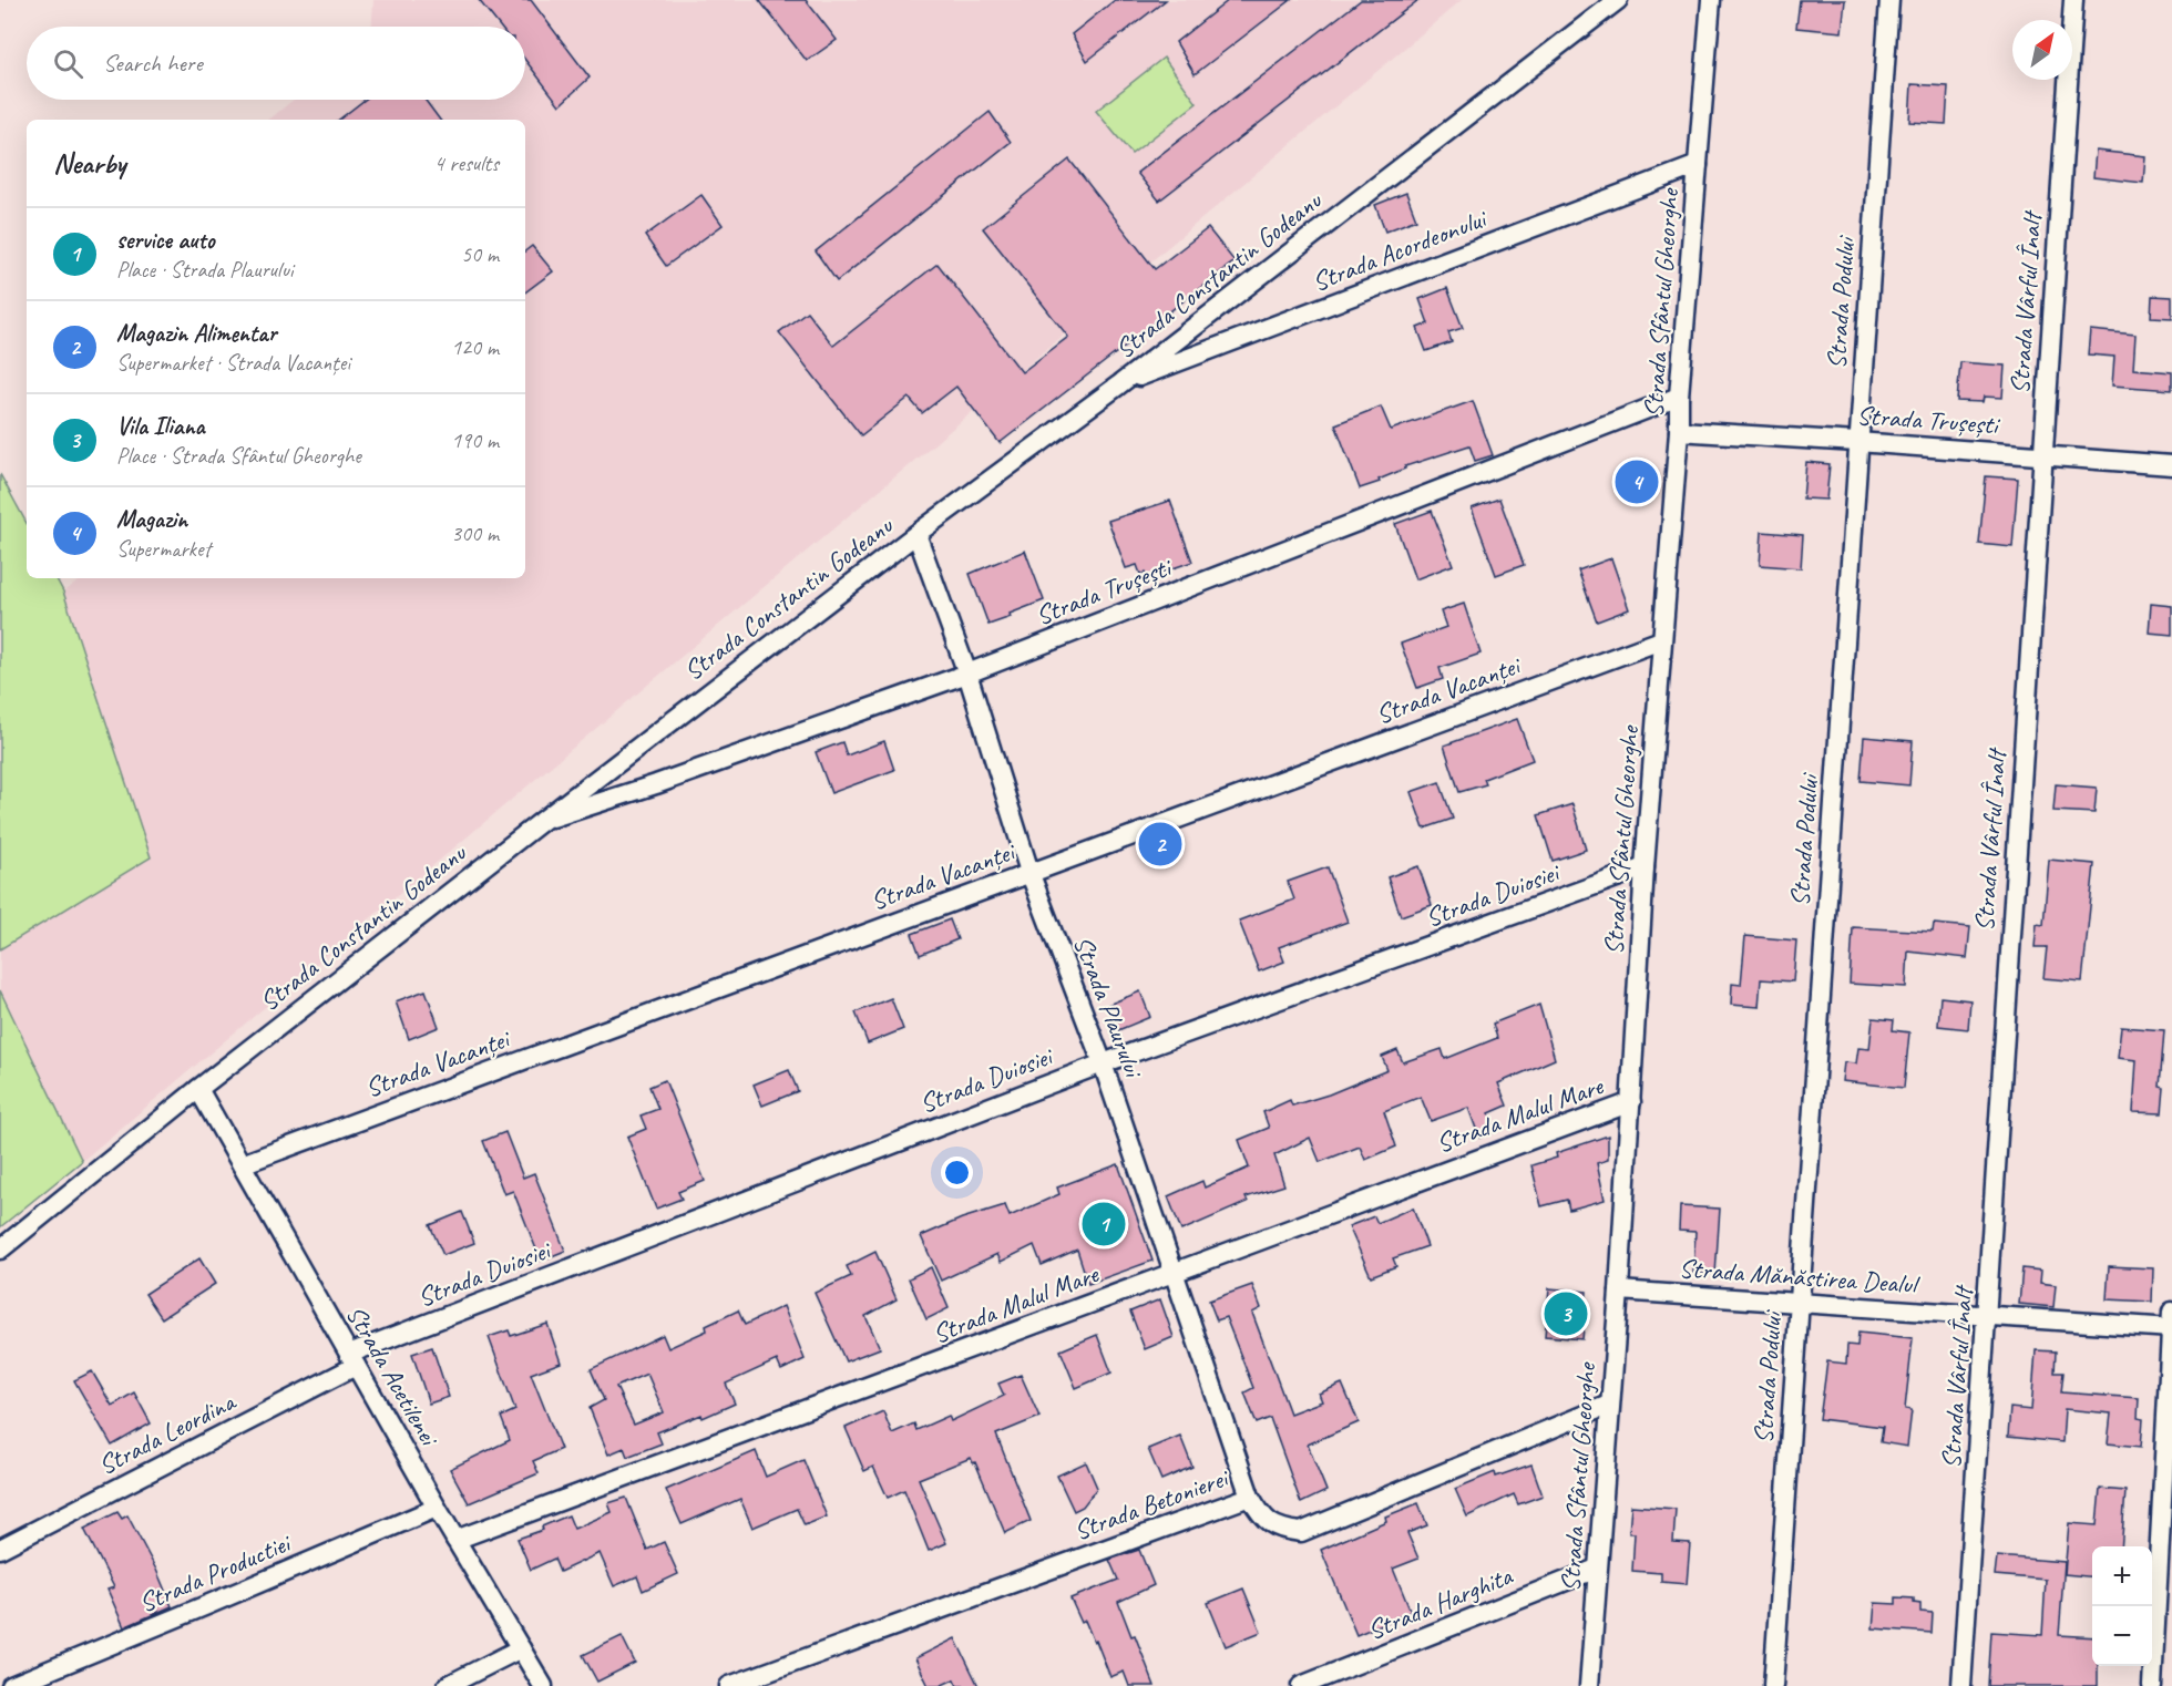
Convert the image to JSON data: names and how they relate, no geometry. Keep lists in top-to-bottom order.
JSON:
{
  "streets": {
    "street": [
      "Strada Acordeonului",
      "Strada Constantin Godeanu",
      "Strada Sfântul Gheorghe",
      "Strada Podului",
      "Strada Vârful Înalt",
      "Strada Trușești",
      "Strada Vacanței",
      "Strada Duiosiei",
      "Strada Plaurului",
      "Strada Malul Mare",
      "Strada Mănăstirea Dealul",
      "Strada Acetilenei",
      "Strada Leordina",
      "Strada Betonierei",
      "Strada Productiei",
      "Strada Harghita"
    ]
  },
  "crossings": [
    ["Strada Acordeonului", "Strada Constantin Godeanu"],
    ["Strada Acordeonului", "Strada Sfântul Gheorghe"],
    ["Strada Constantin Godeanu", "Strada Trușești"],
    ["Strada Constantin Godeanu", "Strada Plaurului"],
    ["Strada Constantin Godeanu", "Strada Acetilenei"],
    ["Strada Sfântul Gheorghe", "Strada Trușești"],
    ["Strada Sfântul Gheorghe", "Strada Vacanței"],
    ["Strada Sfântul Gheorghe", "Strada Duiosiei"],
    ["Strada Sfântul Gheorghe", "Strada Malul Mare"],
    ["Strada Sfântul Gheorghe", "Strada Mănăstirea Dealul"],
    ["Strada Sfântul Gheorghe", "Strada Betonierei"],
    ["Strada Sfântul Gheorghe", "Strada Harghita"],
    ["Strada Podului", "Strada Trușești"],
    ["Strada Podului", "Strada Mănăstirea Dealul"],
    ["Strada Vârful Înalt", "Strada Trușești"],
    ["Strada Vârful Înalt", "Strada Mănăstirea Dealul"],
    ["Strada Trușești", "Strada Plaurului"],
    ["Strada Vacanței", "Strada Plaurului"],
    ["Strada Vacanței", "Strada Acetilenei"],
    ["Strada Duiosiei", "Strada Plaurului"],
    ["Strada Duiosiei", "Strada Acetilenei"],
    ["Strada Duiosiei", "Strada Leordina"],
    ["Strada Plaurului", "Strada Malul Mare"],
    ["Strada Plaurului", "Strada Betonierei"],
    ["Strada Malul Mare", "Strada Acetilenei"],
    ["Strada Acetilenei", "Strada Leordina"],
    ["Strada Acetilenei", "Strada Productiei"]
  ],
  "north": "top right",
  "page": {
    "search": "Search here",
    "heading": ["Nearby", "4 results"],
    "list": [
      {
        "mark": "1",
        "name": "service auto",
        "note": "Place · Strada Plaurului",
        "value": "50 m"
      },
      {
        "mark": "2",
        "name": "Magazin Alimentar",
        "note": "Supermarket · Strada Vacanței",
        "value": "120 m"
      },
      {
        "mark": "3",
        "name": "Vila Iliana",
        "note": "Place · Strada Sfântul Gheorghe",
        "value": "190 m"
      },
      {
        "mark": "4",
        "name": "Magazin",
        "note": "Supermarket",
        "value": "300 m"
      }
    ],
    "pins": [
      "4",
      "2",
      "1",
      "3"
    ],
    "map_buttons": ["+", "−"]
  }
}
